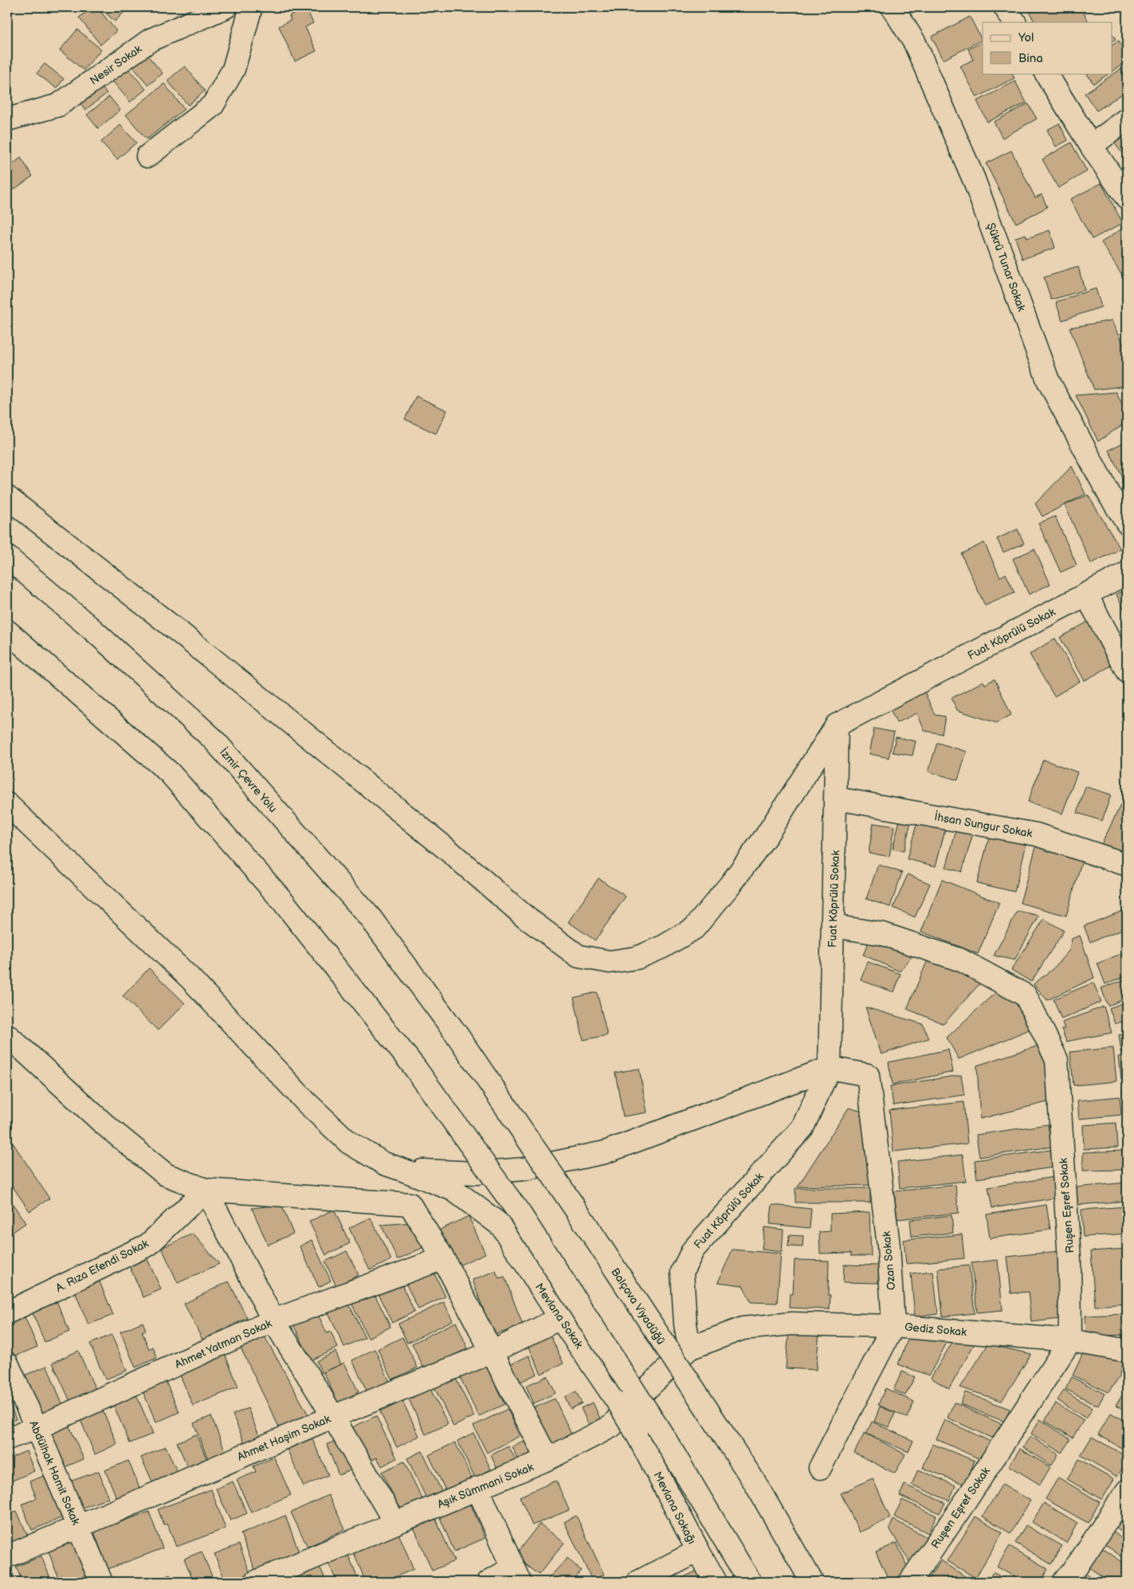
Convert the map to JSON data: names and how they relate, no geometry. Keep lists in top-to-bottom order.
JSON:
{
  "streets": {
    "main road": [
      "Nesir Sokak",
      "Şükrü Tunar Sokak",
      "Fuat Köprülü Sokak",
      "İzmir Çevre Yolu",
      "İhsan Sungur Sokak",
      "Ruşen Eşref Sokak",
      "Ozan Sokak",
      "A. Rıza Efendi Sokak",
      "Balçova Viyadüğü",
      "Mevlana Sokak",
      "Gediz Sokak",
      "Ahmet Yatman Sokak",
      "Ahmet Haşim Sokak",
      "Abdülhak Hamit Sokak",
      "Aşık Sümmani Sokak",
      "Mevlana Sokağı"
    ]
  },
  "crossings": [
    ["Fuat Köprülü Sokak", "İhsan Sungur Sokak"],
    ["Fuat Köprülü Sokak", "Ruşen Eşref Sokak"],
    ["Fuat Köprülü Sokak", "Ozan Sokak"],
    ["Fuat Köprülü Sokak", "Gediz Sokak"],
    ["Fuat Köprülü Sokak", "Aşık Sümmani Sokak"],
    ["İzmir Çevre Yolu", "Balçova Viyadüğü"],
    ["Ruşen Eşref Sokak", "Gediz Sokak"],
    ["Ozan Sokak", "Gediz Sokak"],
    ["Mevlana Sokak", "Ahmet Haşim Sokak"],
    ["Mevlana Sokak", "Mevlana Sokağı"],
    ["Gediz Sokak", "Aşık Sümmani Sokak"],
    ["Ahmet Yatman Sokak", "Abdülhak Hamit Sokak"],
    ["Ahmet Haşim Sokak", "Abdülhak Hamit Sokak"]
  ],
  "legend": ["Yol", "Bina"]
}
